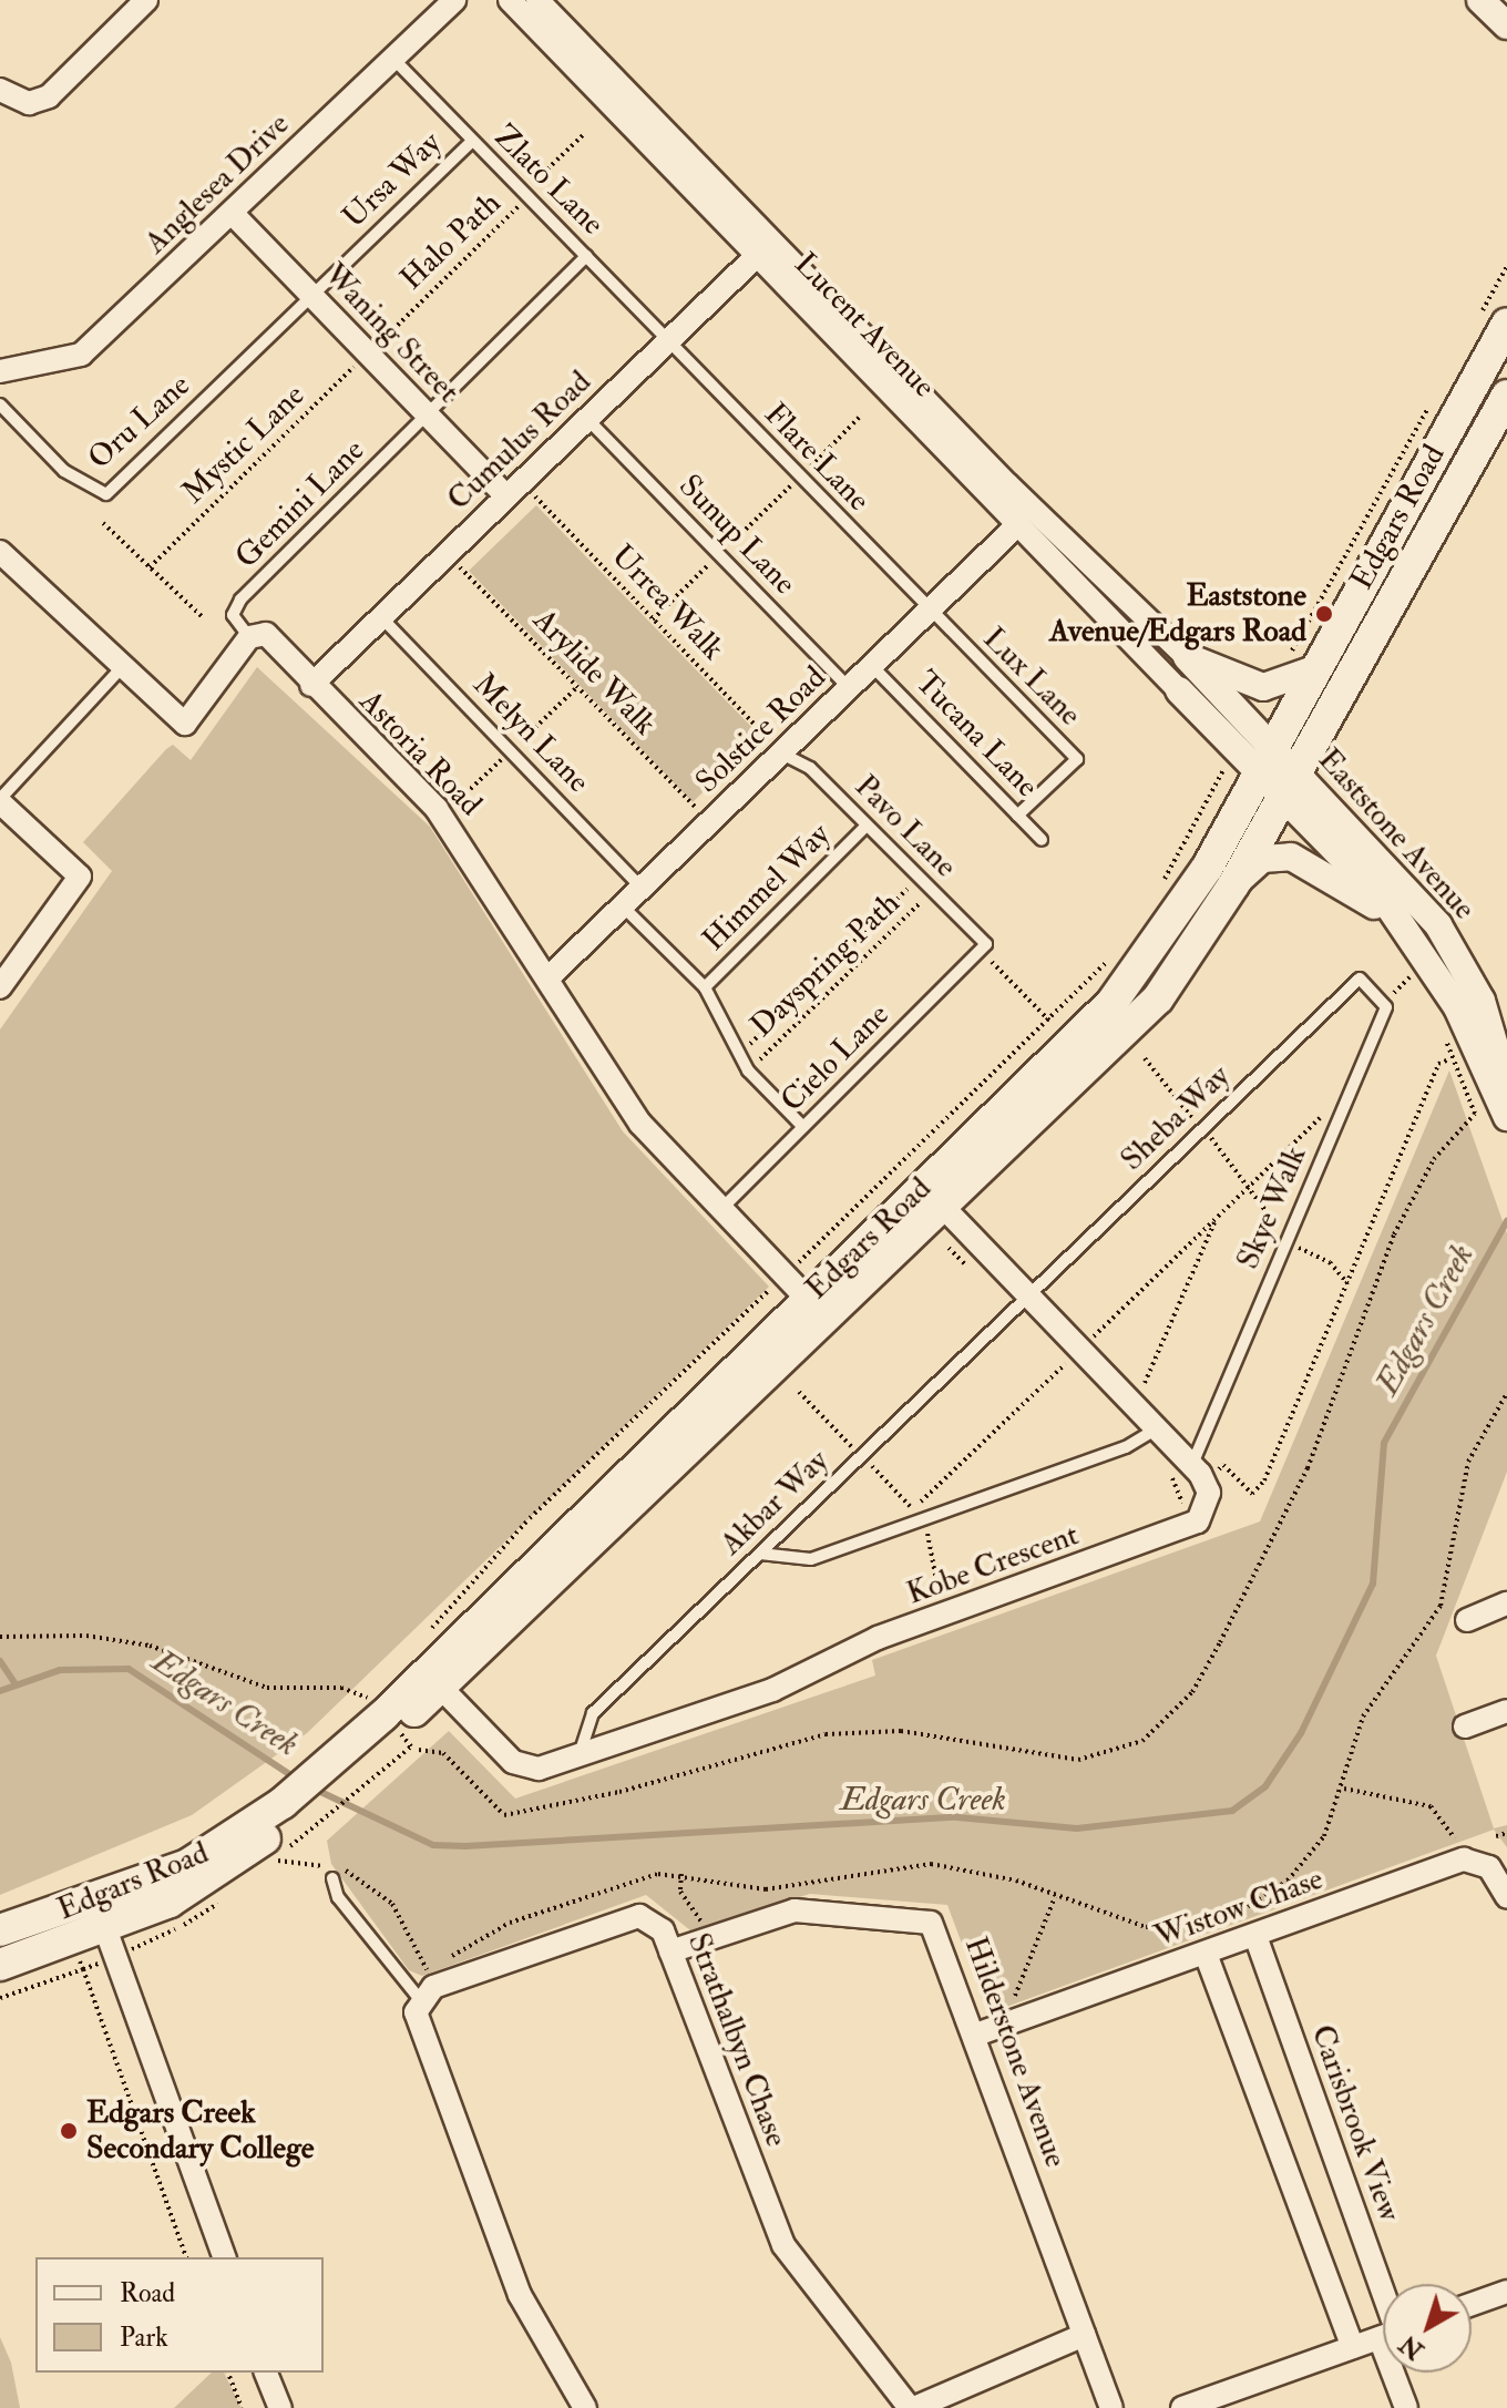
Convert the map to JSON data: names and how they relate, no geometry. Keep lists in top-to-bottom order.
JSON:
{
  "streets": {
    "main road": ["Edgars Road"],
    "street": [
      "Anglesea Drive",
      "Lucent Avenue",
      "Waning Street",
      "Cumulus Road",
      "Solstice Road",
      "Astoria Road",
      "Eaststone Avenue",
      "Kobe Crescent",
      "Wistow Chase",
      "Strathalbyn Chase",
      "Hilderstone Avenue",
      "Carisbrook View"
    ],
    "lane": [
      "Ursa Way",
      "Zlato Lane",
      "Oru Lane",
      "Flare Lane",
      "Gemini Lane",
      "Sunup Lane",
      "Lux Lane",
      "Melyn Lane",
      "Tucana Lane",
      "Pavo Lane",
      "Himmel Way",
      "Cielo Lane",
      "Sheba Way",
      "Skye Walk",
      "Akbar Way"
    ],
    "path": [
      "Halo Path",
      "Mystic Lane",
      "Urrea Walk",
      "Arylide Walk",
      "Dayspring Path"
    ]
  },
  "crossings": [
    ["Ursa Way", "Zlato Lane"],
    ["Ursa Way", "Waning Street"],
    ["Ursa Way", "Oru Lane"],
    ["Zlato Lane", "Anglesea Drive"],
    ["Zlato Lane", "Halo Path"],
    ["Zlato Lane", "Cumulus Road"],
    ["Zlato Lane", "Flare Lane"],
    ["Anglesea Drive", "Waning Street"],
    ["Halo Path", "Waning Street"],
    ["Halo Path", "Mystic Lane"],
    ["Lucent Avenue", "Cumulus Road"],
    ["Lucent Avenue", "Solstice Road"],
    ["Lucent Avenue", "Eaststone Avenue"],
    ["Waning Street", "Oru Lane"],
    ["Waning Street", "Cumulus Road"],
    ["Waning Street", "Mystic Lane"],
    ["Waning Street", "Gemini Lane"],
    ["Waning Street", "Urrea Walk"],
    ["Cumulus Road", "Flare Lane"],
    ["Cumulus Road", "Sunup Lane"],
    ["Cumulus Road", "Urrea Walk"],
    ["Cumulus Road", "Arylide Walk"],
    ["Cumulus Road", "Melyn Lane"],
    ["Cumulus Road", "Astoria Road"],
    ["Flare Lane", "Lux Lane"],
    ["Flare Lane", "Solstice Road"],
    ["Gemini Lane", "Astoria Road"],
    ["Edgars Road", "Astoria Road"],
    ["Edgars Road", "Eaststone Avenue"],
    ["Edgars Road", "Kobe Crescent"],
    ["Sunup Lane", "Solstice Road"],
    ["Urrea Walk", "Solstice Road"],
    ["Urrea Walk", "Pavo Lane"],
    ["Arylide Walk", "Solstice Road"],
    ["Lux Lane", "Solstice Road"],
    ["Lux Lane", "Tucana Lane"],
    ["Solstice Road", "Melyn Lane"],
    ["Solstice Road", "Tucana Lane"],
    ["Solstice Road", "Astoria Road"],
    ["Solstice Road", "Pavo Lane"],
    ["Astoria Road", "Cielo Lane"],
    ["Pavo Lane", "Himmel Way"],
    ["Pavo Lane", "Dayspring Path"],
    ["Pavo Lane", "Cielo Lane"],
    ["Sheba Way", "Skye Walk"],
    ["Sheba Way", "Akbar Way"],
    ["Sheba Way", "Kobe Crescent"],
    ["Skye Walk", "Kobe Crescent"],
    ["Akbar Way", "Kobe Crescent"],
    ["Wistow Chase", "Hilderstone Avenue"],
    ["Wistow Chase", "Carisbrook View"],
    ["Strathalbyn Chase", "Hilderstone Avenue"]
  ],
  "water": ["Edgars Creek"],
  "places": ["Eaststone Avenue/Edgars Road", "Edgars Creek Secondary College"],
  "legend": ["Road", "Park"],
  "north": "bottom left"
}
